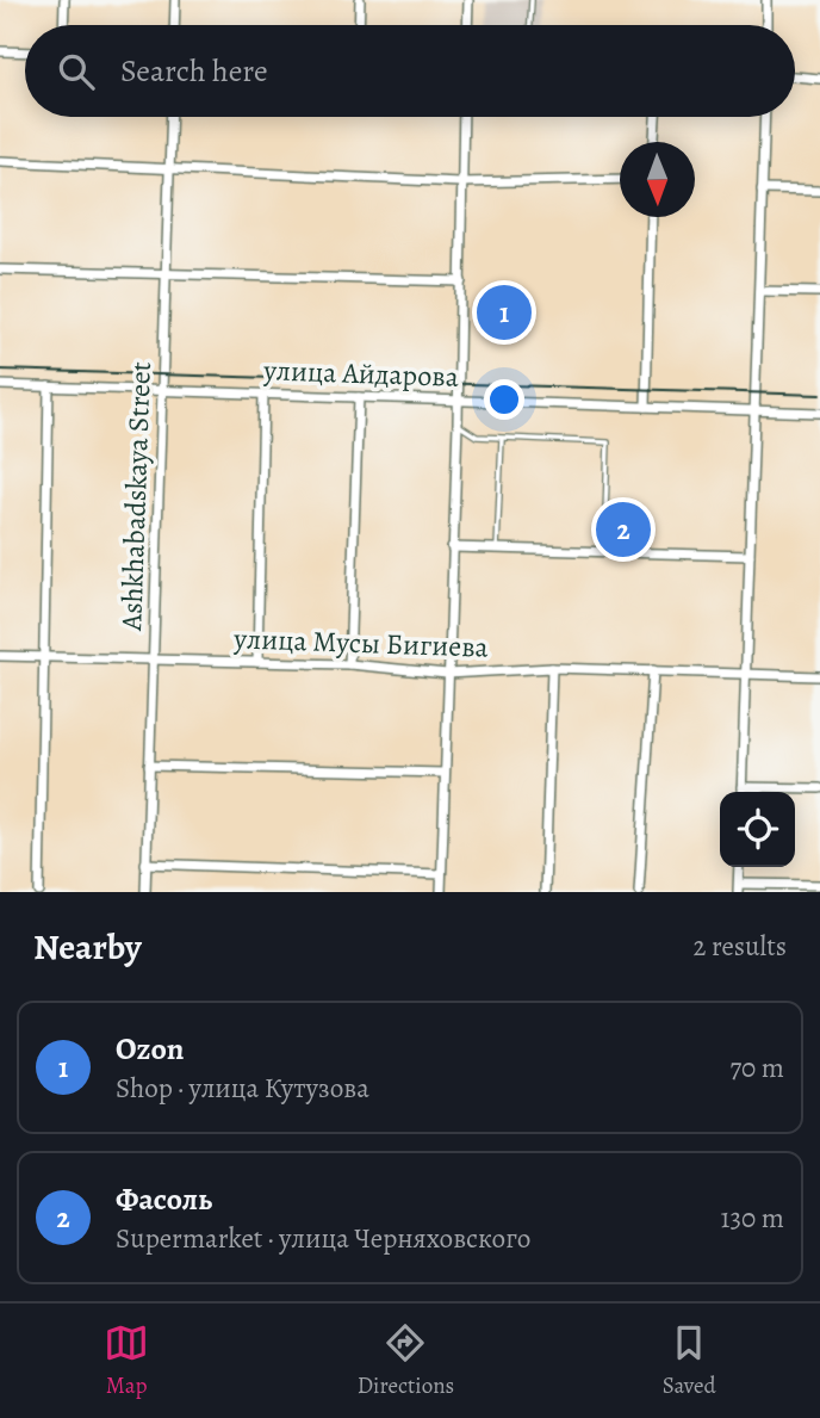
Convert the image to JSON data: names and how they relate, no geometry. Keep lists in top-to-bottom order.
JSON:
{
  "streets": {
    "street": ["улица Айдарова", "Ashkhabadskaya Street", "улица Мусы Бигиева"]
  },
  "crossings": [
    ["улица Айдарова", "Ashkhabadskaya Street"],
    ["Ashkhabadskaya Street", "улица Мусы Бигиева"]
  ],
  "north": "bottom",
  "page": {
    "search": "Search here",
    "pins": ["1", "2"],
    "heading": ["Nearby", "2 results"],
    "list": [
      {
        "mark": "1",
        "name": "Ozon",
        "note": "Shop · улица Кутузова",
        "value": "70 m"
      },
      {
        "mark": "2",
        "name": "Фасоль",
        "note": "Supermarket · улица Черняховского",
        "value": "130 m"
      }
    ],
    "nav": ["Map", "Directions", "Saved"]
  }
}
